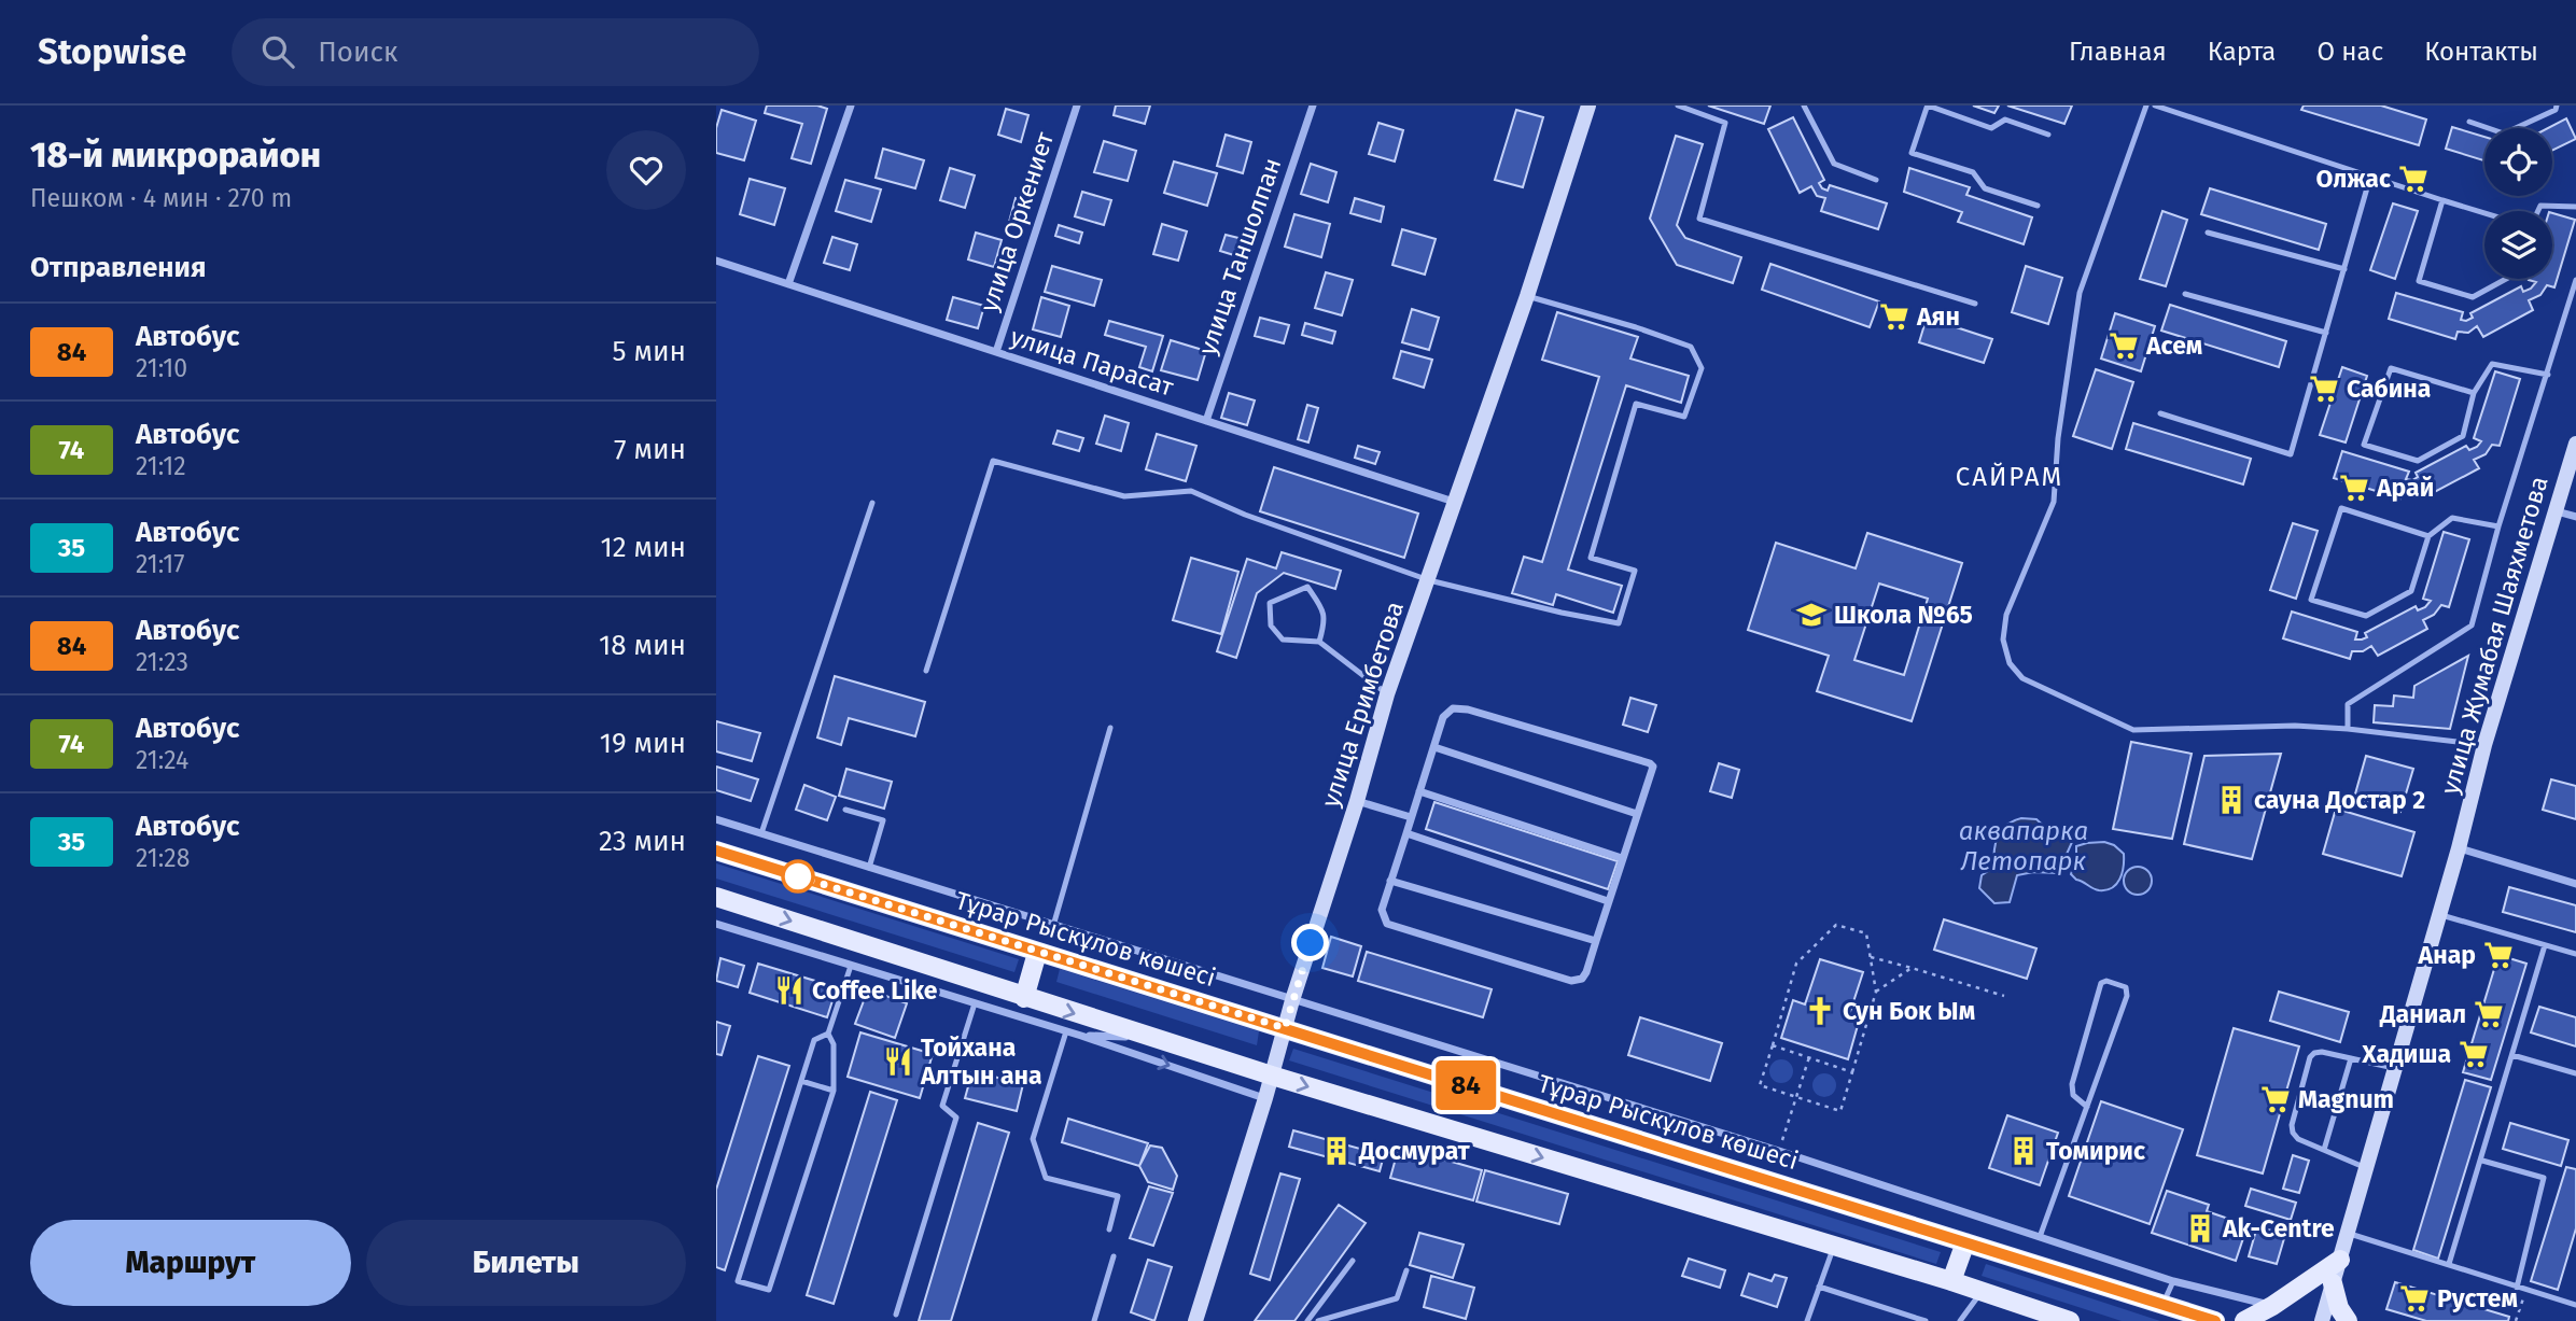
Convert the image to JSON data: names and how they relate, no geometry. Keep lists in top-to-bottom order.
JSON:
{
  "streets": {
    "main road": ["Тұрар Рыскұлов көшесі"],
    "street": [
      "улица Оркениет",
      "улица Таншолпан",
      "улица Парасат",
      "улица Жумабая Шаяхметова",
      "улица Еримбетова"
    ]
  },
  "crossings": [
    ["улица Оркениет", "улица Парасат"],
    ["улица Таншолпан", "улица Парасат"],
    ["улица Парасат", "улица Еримбетова"],
    ["улица Еримбетова", "Тұрар Рыскұлов көшесі"]
  ],
  "districts": ["САЙРАМ"],
  "water": ["аквапарка Летопарк"],
  "places": {
    "supermarket": [
      "Олжас",
      "Аян",
      "Асем",
      "Сабина",
      "Арай",
      "Анар",
      "Даниал",
      "Хадиша",
      "Magnum",
      "Рустем"
    ],
    "school or university": ["Школа №65"],
    "building": [
      "сауна Достар 2",
      "Досмурат",
      "Томирис",
      "Ak-Centre"
    ],
    "restaurant": ["Coffee Like", "Тойхана Алтын ана"],
    "church": ["Сун Бок Ым"]
  },
  "lines": ["bus line 84"],
  "page": {
    "header": "Stopwise",
    "search": "Поиск",
    "nav": [
      "Главная",
      "Карта",
      "О нас",
      "Контакты"
    ],
    "heading": [
      ["18-й микрорайон", "Пешком · 4 мин · 270 m"],
      "Отправления"
    ],
    "on_map": "84",
    "list": [
      {
        "mark": "84",
        "name": "Автобус",
        "note": "21:10",
        "value": "5 мин"
      },
      {
        "mark": "74",
        "name": "Автобус",
        "note": "21:12",
        "value": "7 мин"
      },
      {
        "mark": "35",
        "name": "Автобус",
        "note": "21:17",
        "value": "12 мин"
      },
      {
        "mark": "84",
        "name": "Автобус",
        "note": "21:23",
        "value": "18 мин"
      },
      {
        "mark": "74",
        "name": "Автобус",
        "note": "21:24",
        "value": "19 мин"
      },
      {
        "mark": "35",
        "name": "Автобус",
        "note": "21:28",
        "value": "23 мин"
      }
    ],
    "buttons": ["Маршрут", "Билеты"]
  }
}
